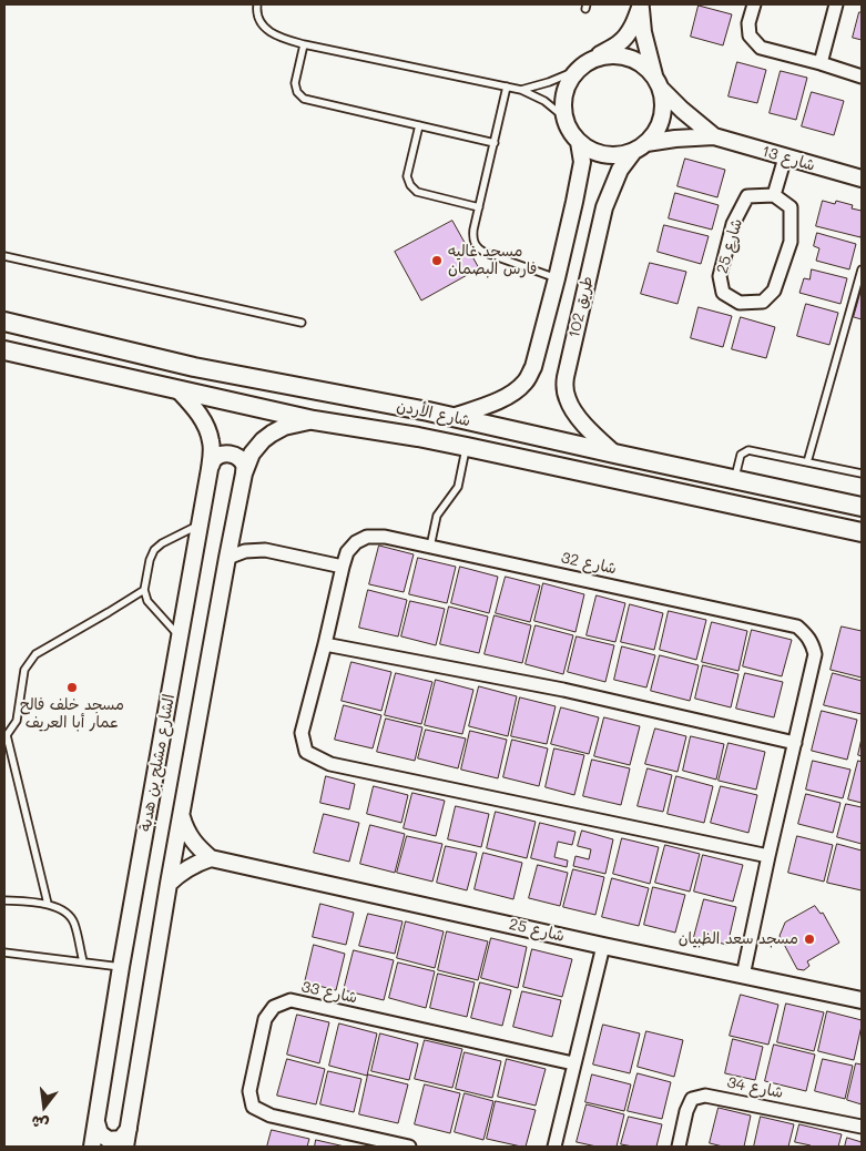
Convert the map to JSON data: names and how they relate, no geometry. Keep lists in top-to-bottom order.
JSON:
{
  "streets": {
    "main road": ["شارع الأردن"],
    "street": [
      "شارع 13",
      "شارع 25",
      "طريق 102",
      "شارع 32",
      "الشارع مشلح بن هدبة",
      "شارع 33",
      "شارع 34"
    ]
  },
  "crossings": [
    ["شارع 13", "طريق 102"],
    ["شارع 25", "شارع 32"],
    ["طريق 102", "شارع الأردن"],
    ["شارع الأردن", "الشارع مشلح بن هدبة"]
  ],
  "places": ["مسجد غاليه فارس البصمان", "مسجد خلف فالح عمار أبا العريف", "مسجد سعد الظبيان"],
  "north": "bottom"
}
